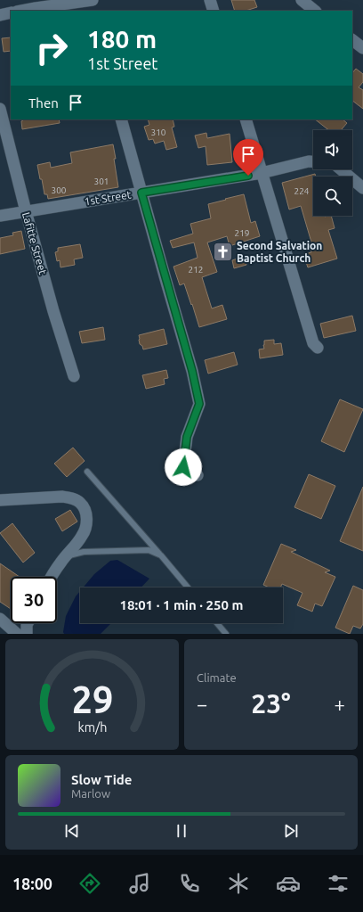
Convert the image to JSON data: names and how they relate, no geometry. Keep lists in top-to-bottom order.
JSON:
{
  "streets": {
    "street": ["1st Street", "Lafitte Street"]
  },
  "crossings": [
    ["1st Street", "Lafitte Street"]
  ],
  "places": {
    "church": ["Second Salvation Baptist Church"]
  },
  "house_numbers": [
    "310",
    "301",
    "300",
    "224",
    "219",
    "212"
  ],
  "page": {
    "turn": ["180 m", "1st Street"],
    "then": "Then",
    "limit": "30",
    "trip": "18:01 · 1 min · 250 m",
    "tile": "Climate",
    "heat": ["−", "23°", "+"],
    "song": ["Slow Tide", "Marlow"],
    "tabs": "18:00",
    "gauge": ["29", "km/h"]
  }
}
